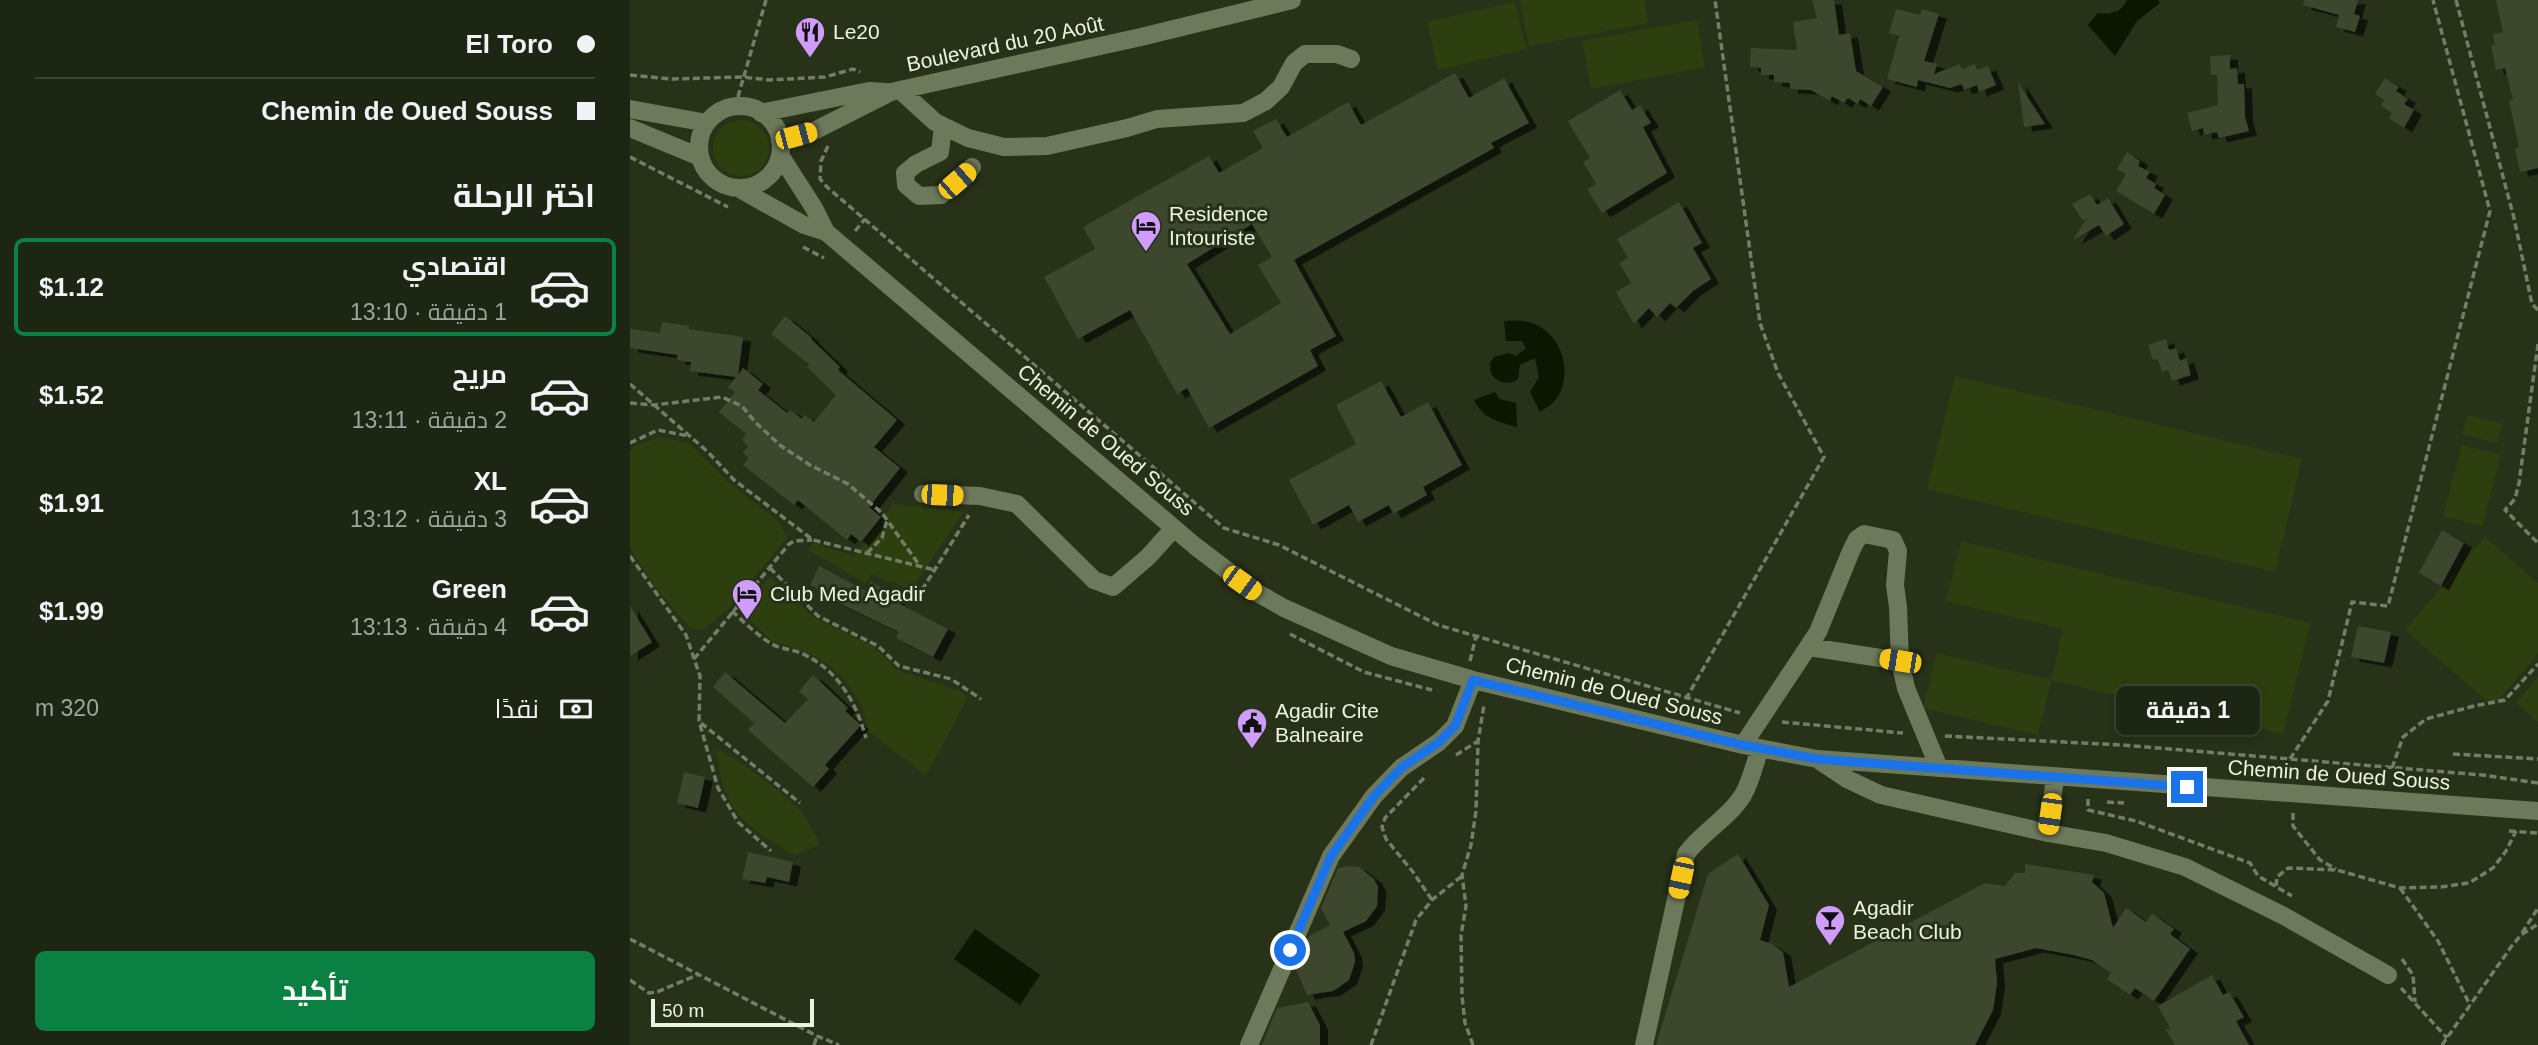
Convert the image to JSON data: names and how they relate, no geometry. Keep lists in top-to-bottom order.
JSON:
{
  "streets": {
    "street": ["Boulevard du 20 Août", "Chemin de Oued Souss"]
  },
  "crossings": [
    ["Boulevard du 20 Août", "Chemin de Oued Souss"]
  ],
  "places": {
    "restaurant": ["Le20"],
    "hotel": ["Residence Intouriste", "Club Med Agadir"],
    "public building": ["Agadir Cite Balneaire"],
    "bar": ["Agadir Beach Club"]
  },
  "scale_bar": "50 m",
  "page": {
    "banner": ["El Toro", "Chemin de Oued Souss"],
    "heading": "اختر الرحلة",
    "list": [
      {
        "name": "اقتصادي",
        "note": "1 دقيقة · 13:10",
        "value": "$1.12"
      },
      {
        "name": "مريح",
        "note": "2 دقيقة · 13:11",
        "value": "$1.52"
      },
      {
        "name": "XL",
        "note": "3 دقيقة · 13:12",
        "value": "$1.91"
      },
      {
        "name": "Green",
        "note": "4 دقيقة · 13:13",
        "value": "$1.99"
      }
    ],
    "pay": ["نقدًا", "320 m"],
    "bubble": "1 دقيقة",
    "buttons": "تأكيد",
    "scale": "50 m"
  }
}
